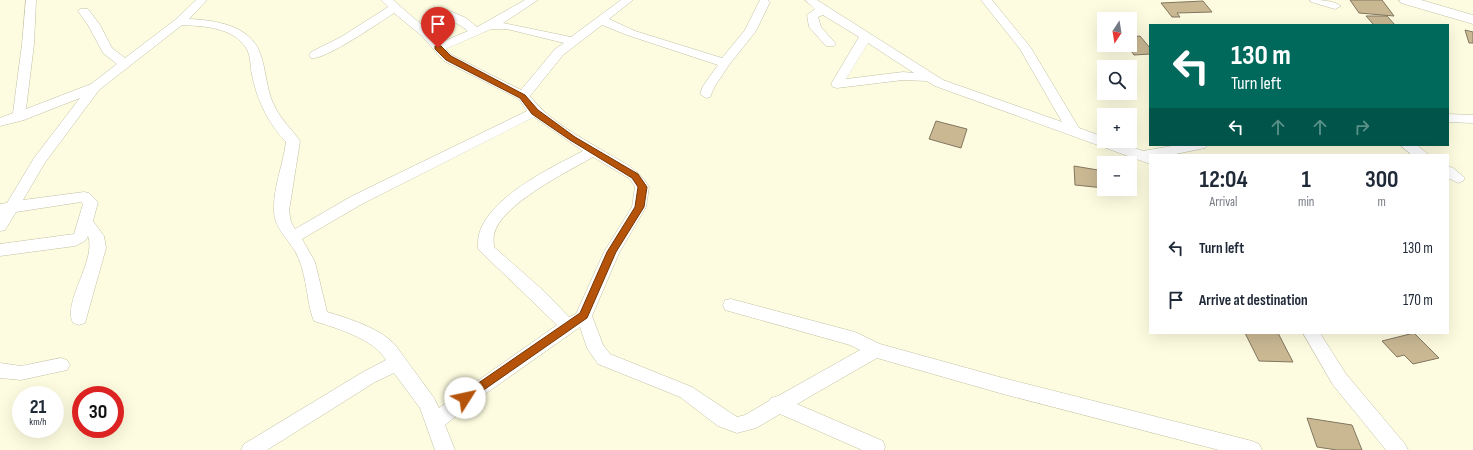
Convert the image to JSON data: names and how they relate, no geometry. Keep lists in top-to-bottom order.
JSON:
{
  "north": "bottom",
  "page": {
    "map_buttons": ["+", "−"],
    "turn": ["130 m", "Turn left"],
    "eta": [
      "12:04",
      "Arrival",
      "1",
      "min",
      "300",
      "m"
    ],
    "list": [
      {
        "name": "Turn left",
        "value": "130 m"
      },
      {
        "name": "Arrive at destination",
        "value": "170 m"
      }
    ],
    "speed": "21 km/h",
    "limit": "30"
  }
}
